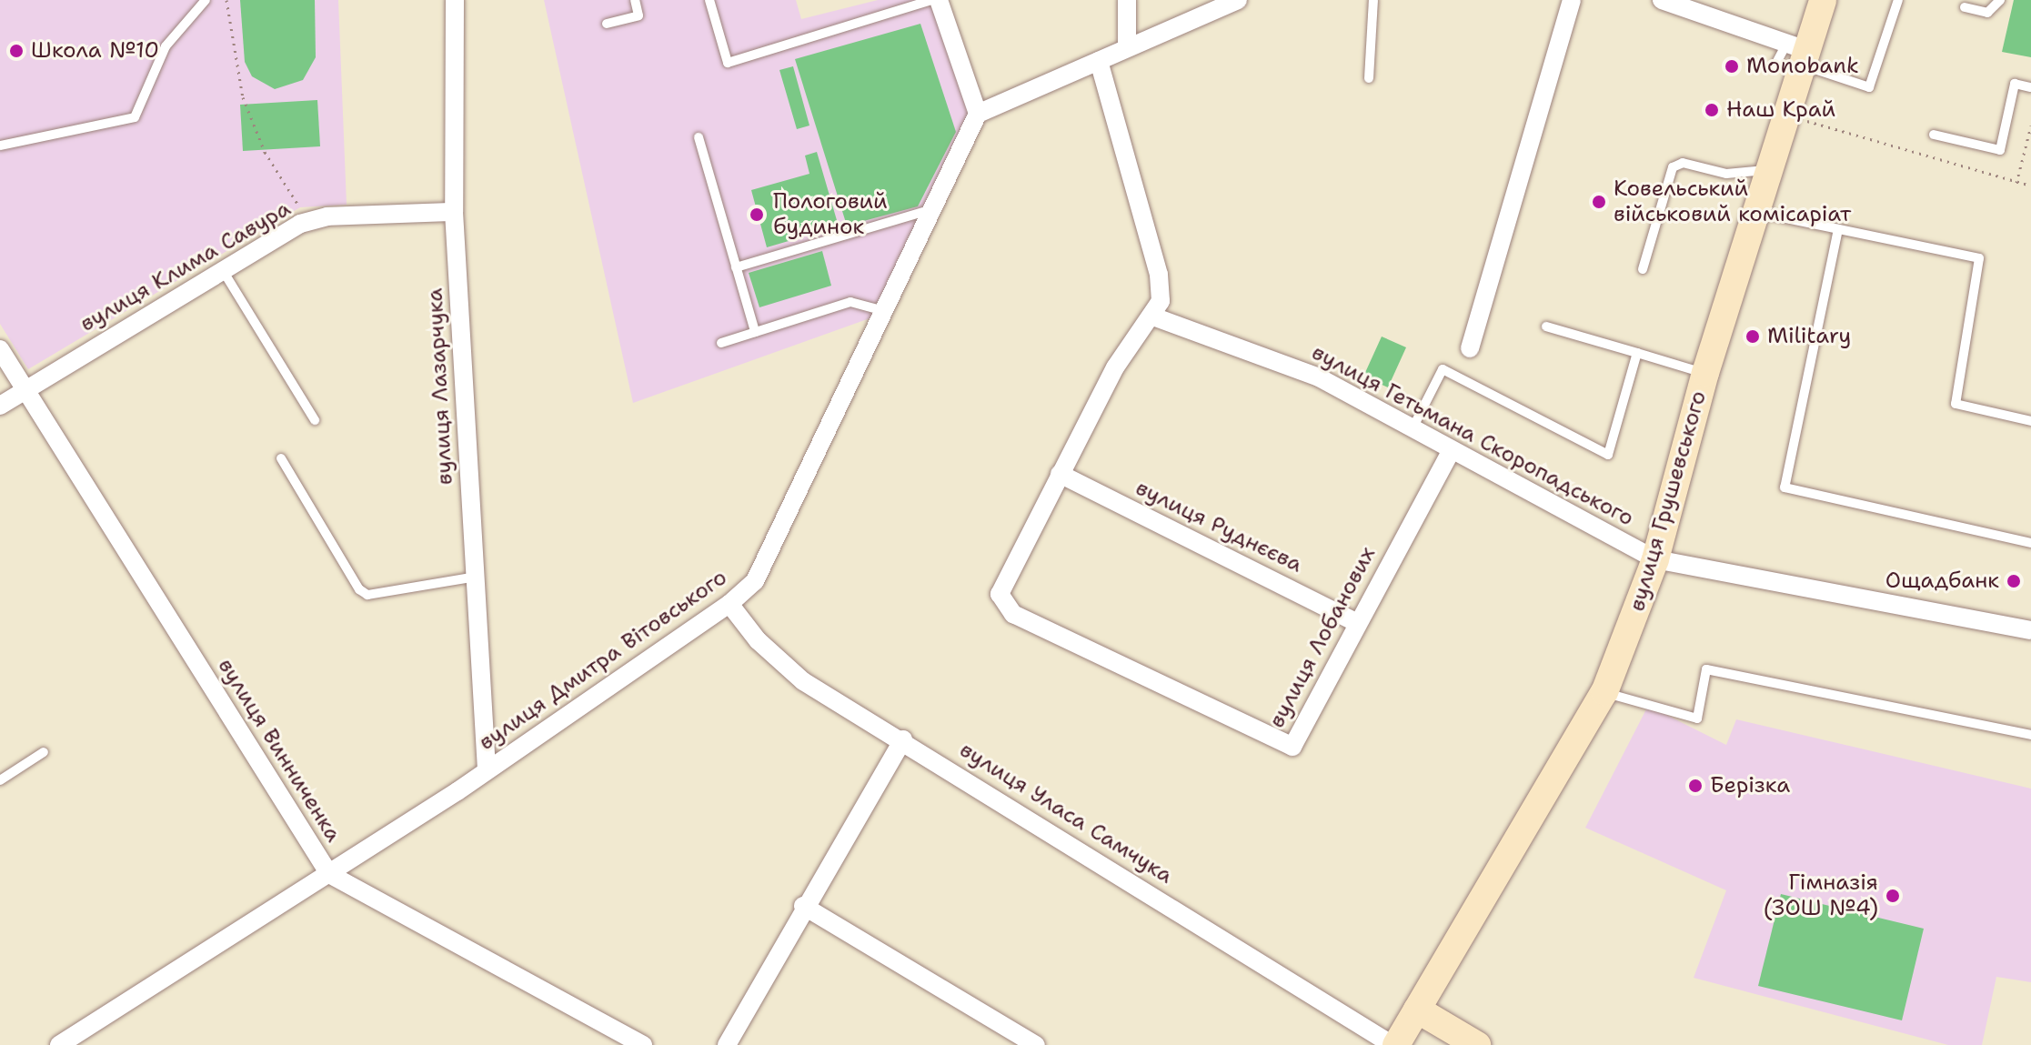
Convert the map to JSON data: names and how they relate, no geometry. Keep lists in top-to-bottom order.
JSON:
{
  "streets": {
    "street": [
      "вулиця Клима Савура",
      "вулиця Лазарчука",
      "вулиця Гетьмана Скоропадського",
      "вулиця Грушевського",
      "вулиця Руднєєва",
      "вулиця Лобанових",
      "вулиця Дмитра Вітовського",
      "вулиця Винниченка",
      "вулиця Уласа Самчука"
    ]
  },
  "crossings": [
    ["вулиця Клима Савура", "вулиця Лазарчука"],
    ["вулиця Клима Савура", "вулиця Винниченка"],
    ["вулиця Лазарчука", "вулиця Дмитра Вітовського"],
    ["вулиця Гетьмана Скоропадського", "вулиця Грушевського"],
    ["вулиця Гетьмана Скоропадського", "вулиця Лобанових"],
    ["вулиця Грушевського", "вулиця Уласа Самчука"],
    ["вулиця Руднєєва", "вулиця Лобанових"],
    ["вулиця Дмитра Вітовського", "вулиця Винниченка"],
    ["вулиця Дмитра Вітовського", "вулиця Уласа Самчука"]
  ],
  "places": [
    "Школа №10",
    "Monobank",
    "Наш Край",
    "Ковельський військовий комісаріат",
    "Пологовий будинок",
    "Military",
    "Ощадбанк",
    "Берізка",
    "Гімназія (ЗОШ №4)"
  ]
}
